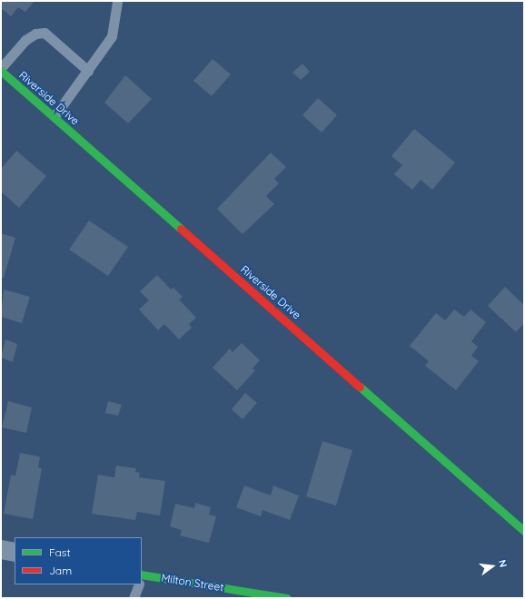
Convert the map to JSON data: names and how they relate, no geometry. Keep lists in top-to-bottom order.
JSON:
{
  "streets": {
    "street": ["Riverside Drive", "Milton Street"]
  },
  "legend": ["Fast", "Jam"],
  "north": "right"
}
